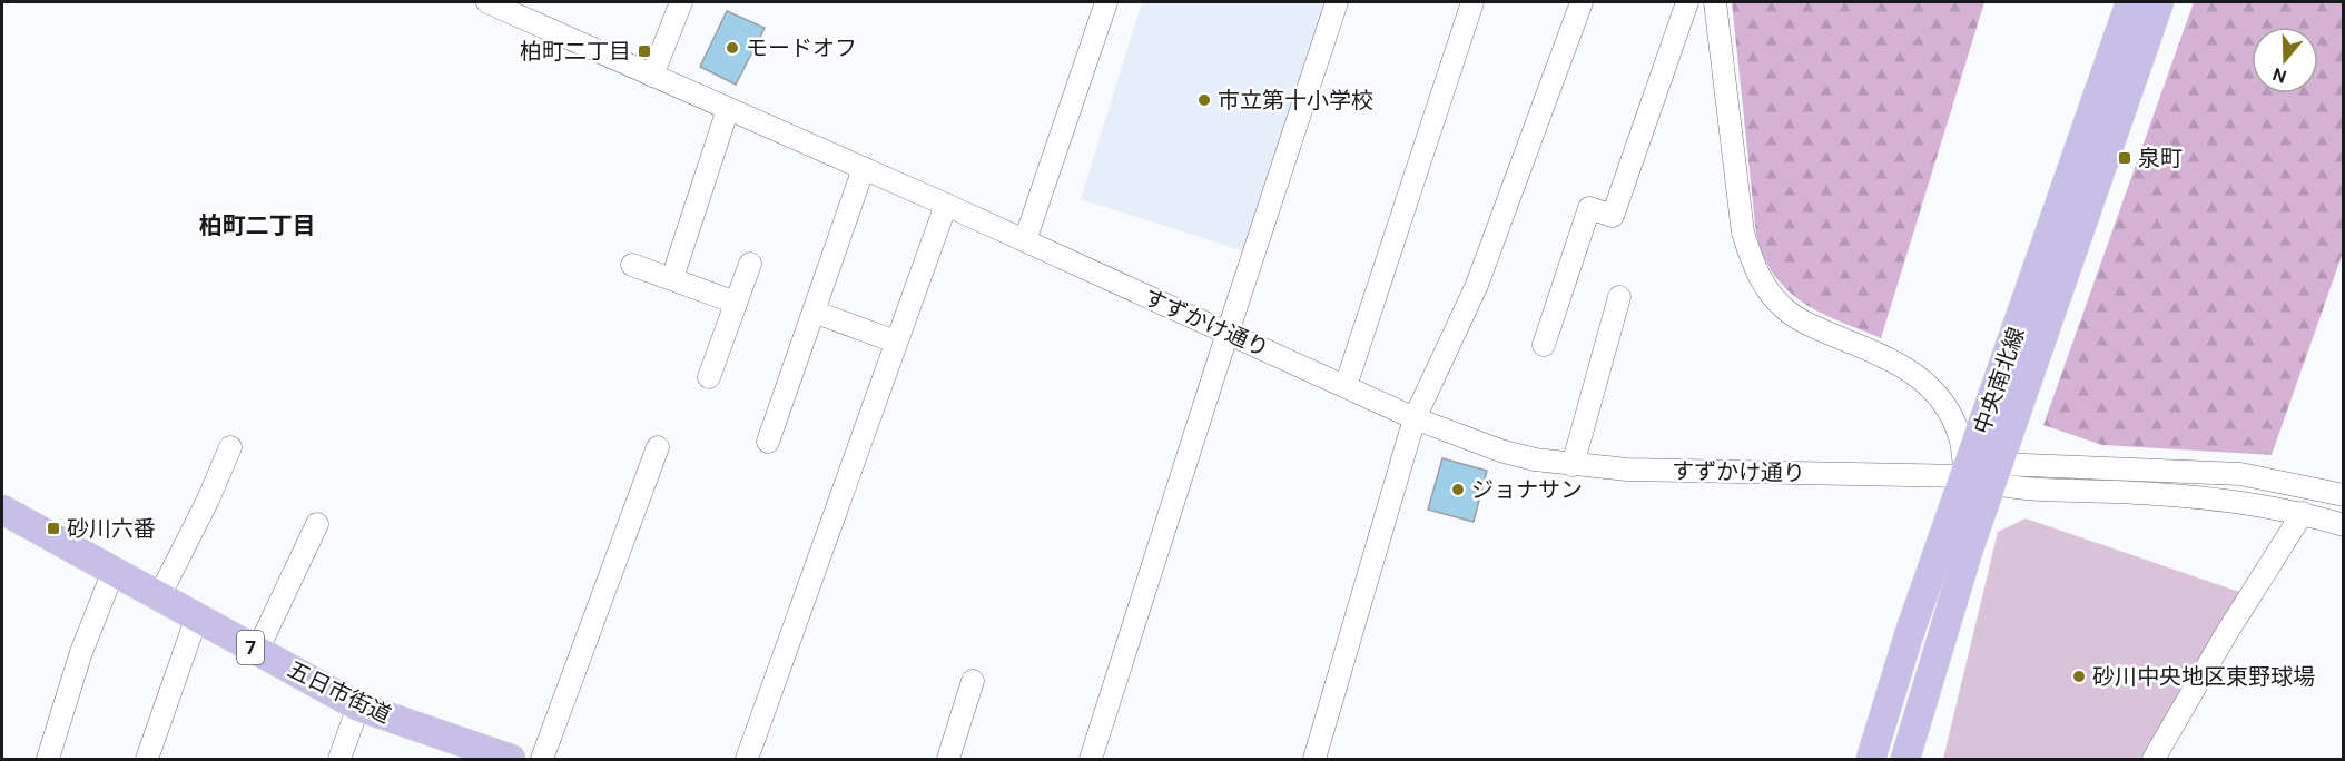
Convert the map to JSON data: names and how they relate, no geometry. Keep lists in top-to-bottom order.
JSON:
{
  "streets": {
    "main road": ["中央南北線", "7", "五日市街道"],
    "street": ["すずかけ通り"]
  },
  "crossings": [
    ["すずかけ通り", "中央南北線"]
  ],
  "districts": ["柏町二丁目"],
  "places": {
    "other": [
      "モードオフ",
      "市立第十小学校",
      "ジョナサン",
      "砂川中央地区東野球場"
    ],
    "transit": ["柏町二丁目", "泉町", "砂川六番"]
  },
  "north": "bottom"
}
